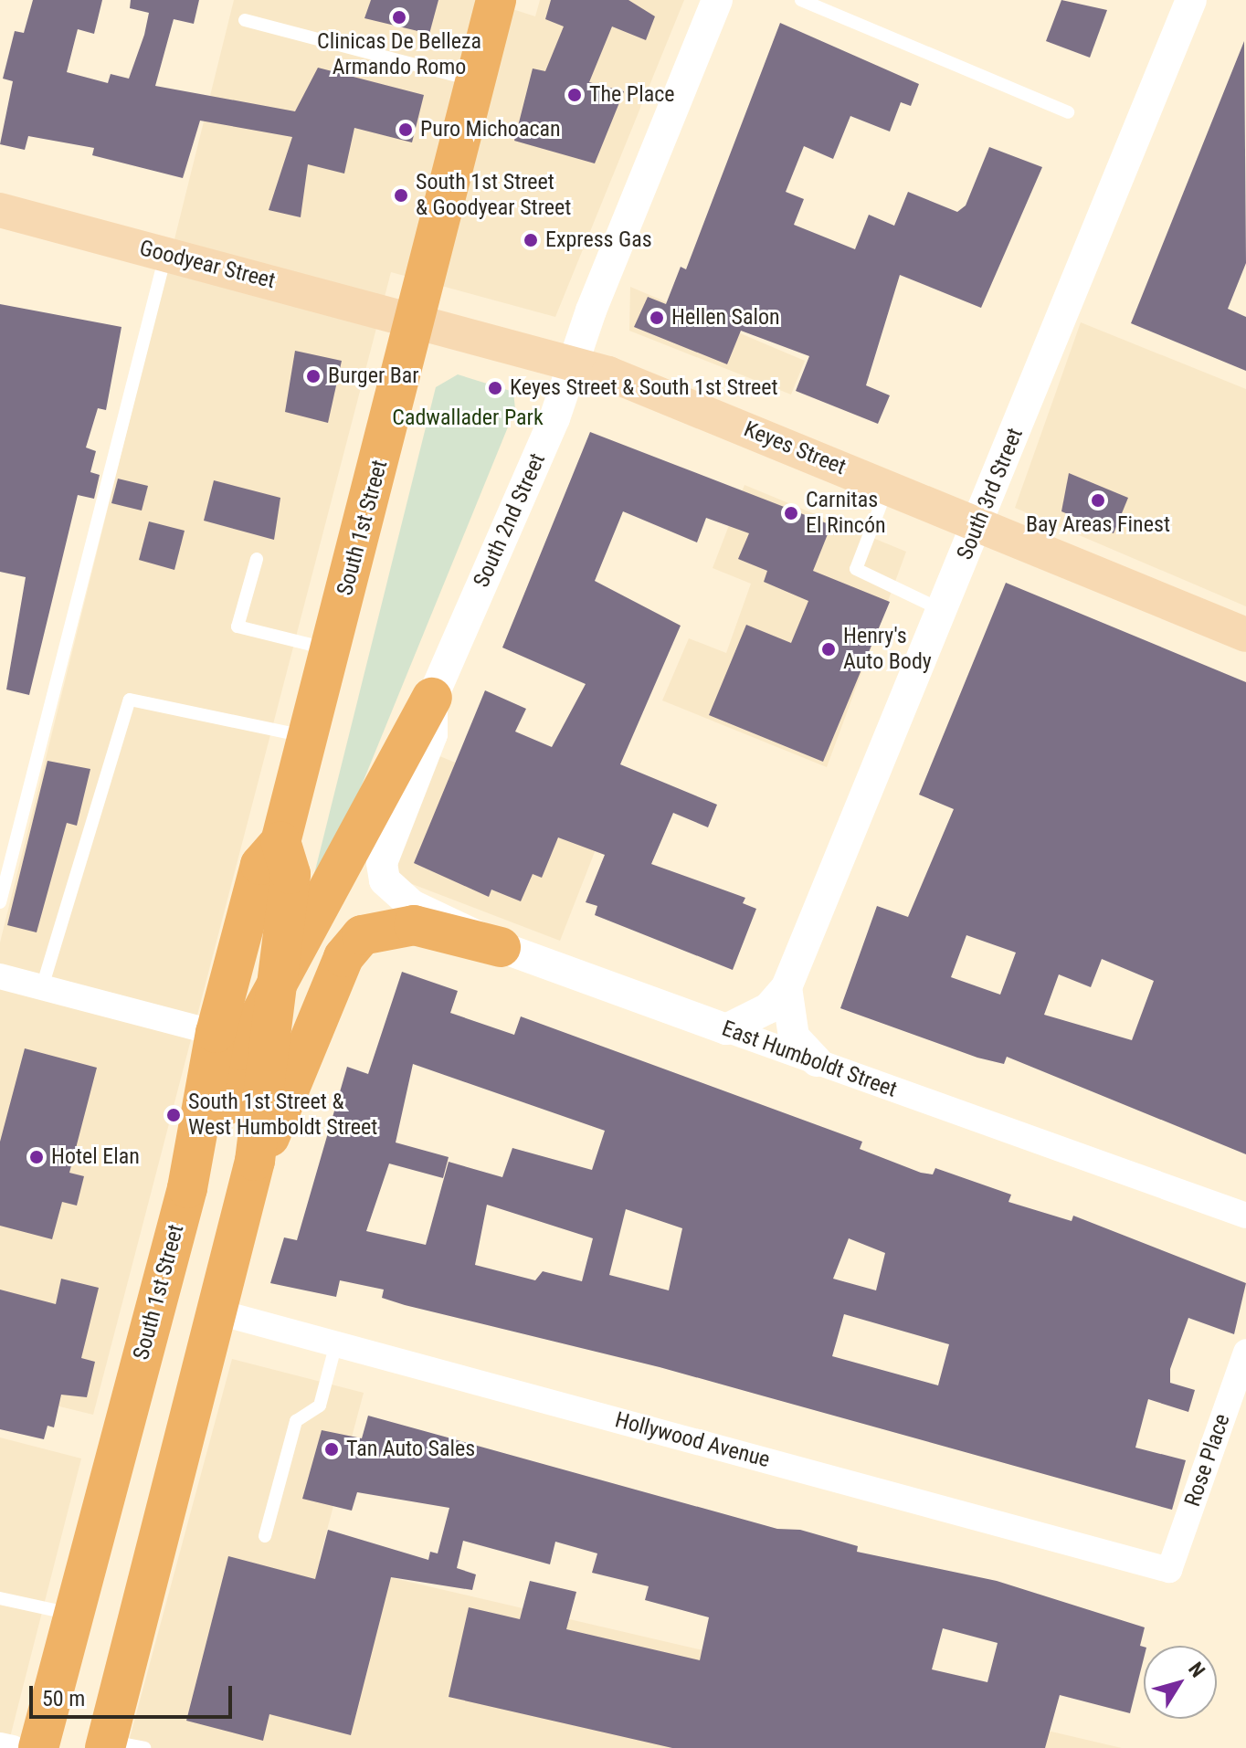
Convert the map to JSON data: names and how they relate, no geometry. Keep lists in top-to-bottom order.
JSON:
{
  "streets": {
    "main road": ["Goodyear Street", "Keyes Street", "South 1st Street"],
    "street": [
      "South 3rd Street",
      "South 2nd Street",
      "East Humboldt Street",
      "Hollywood Avenue",
      "Rose Place"
    ]
  },
  "crossings": [
    ["Goodyear Street", "Keyes Street"],
    ["Goodyear Street", "South 1st Street"],
    ["Keyes Street", "South 3rd Street"],
    ["Keyes Street", "South 2nd Street"],
    ["Keyes Street", "South 1st Street"],
    ["South 2nd Street", "East Humboldt Street"],
    ["Hollywood Avenue", "Rose Place"]
  ],
  "parks": ["Cadwallader Park"],
  "places": [
    "Clinicas De Belleza Armando Romo",
    "The Place",
    "Puro Michoacan",
    "South 1st Street & Goodyear Street",
    "Express Gas",
    "Hellen Salon",
    "Burger Bar",
    "Keyes Street & South 1st Street",
    "Bay Areas Finest",
    "Carnitas El Rincón",
    "Henry's Auto Body",
    "South 1st Street & West Humboldt Street",
    "Hotel Elan",
    "Tan Auto Sales"
  ],
  "scale_bar": "50 m",
  "north": "top right"
}
